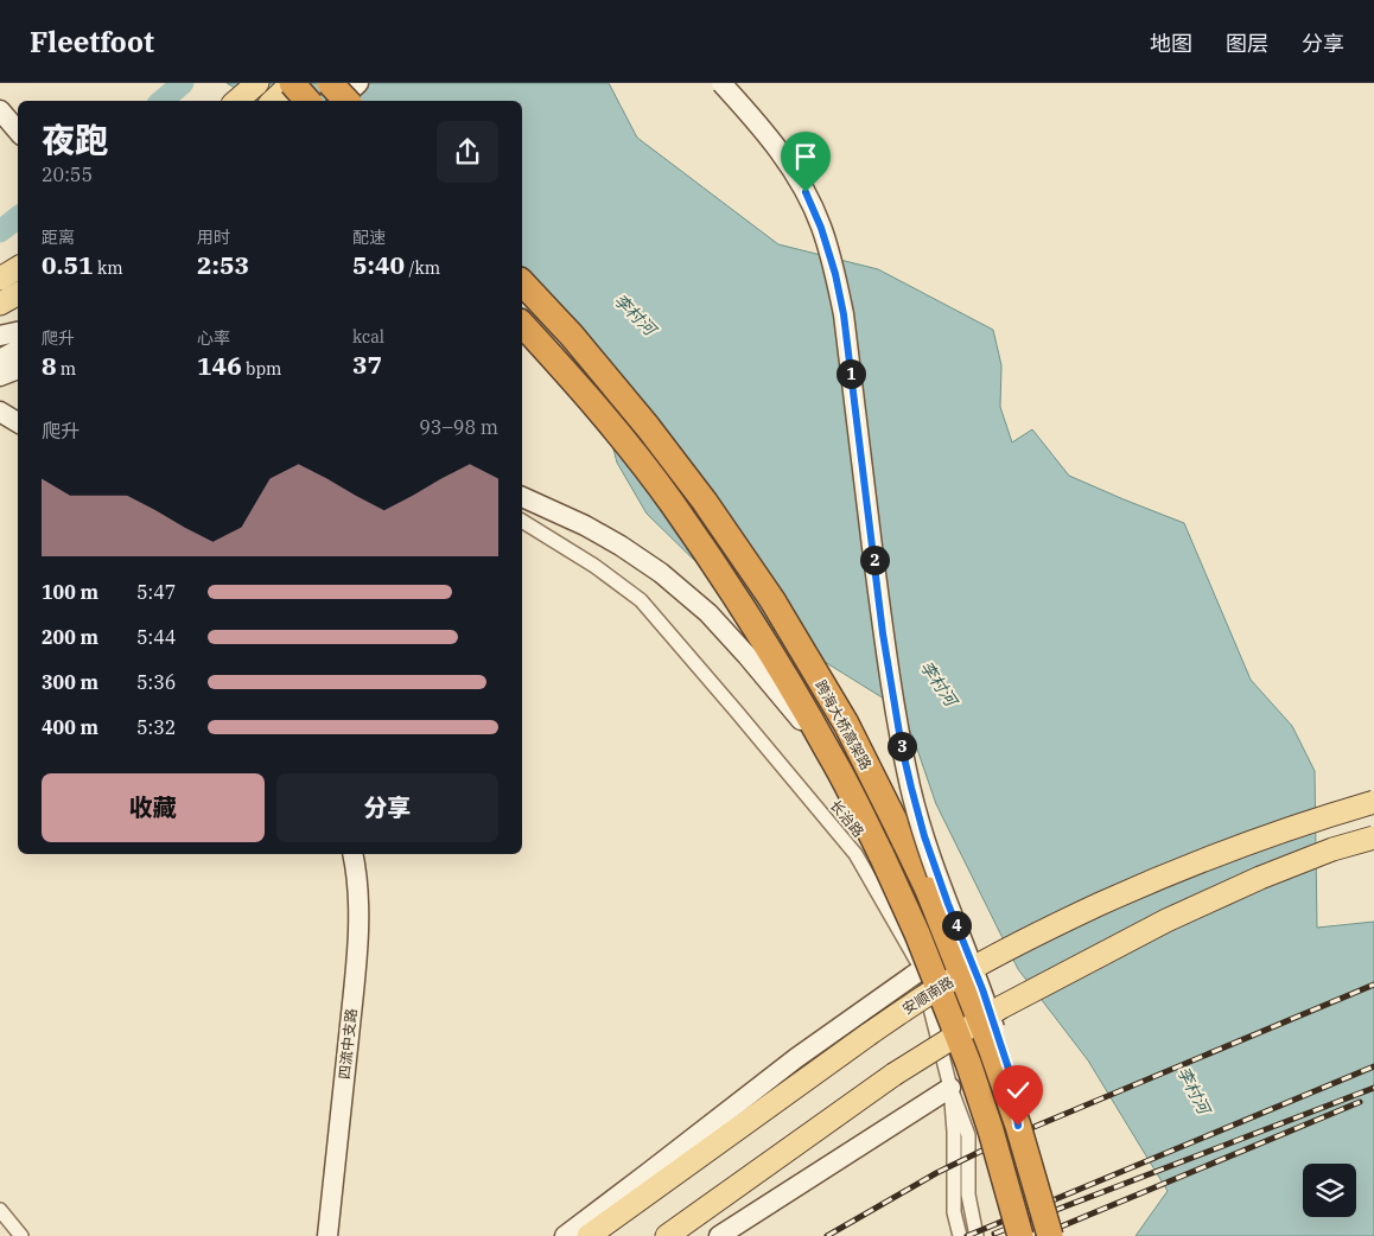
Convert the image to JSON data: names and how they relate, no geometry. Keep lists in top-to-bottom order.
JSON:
{
  "streets": {
    "highway": ["跨海大桥高架路"],
    "main road": ["安顺南路", "四流中支路"],
    "street": ["长治路"]
  },
  "water": ["李村河"],
  "page": {
    "header": "Fleetfoot",
    "nav": ["地图", "图层", "分享"],
    "heading": ["夜跑", "20:55"],
    "stats": [
      ["距离", "0.51 km"],
      ["用时", "2:53"],
      ["配速", "5:40 /km"],
      ["爬升", "8 m"],
      ["心率", "146 bpm"],
      ["kcal", "37"]
    ],
    "pins": [
      "1",
      "2",
      "3",
      "4"
    ],
    "chart": ["爬升", "93–98 m"],
    "list": [
      {
        "name": "100 m",
        "note": "5:47"
      },
      {
        "name": "200 m",
        "note": "5:44"
      },
      {
        "name": "300 m",
        "note": "5:36"
      },
      {
        "name": "400 m",
        "note": "5:32"
      }
    ],
    "buttons": ["收藏", "分享"]
  }
}
